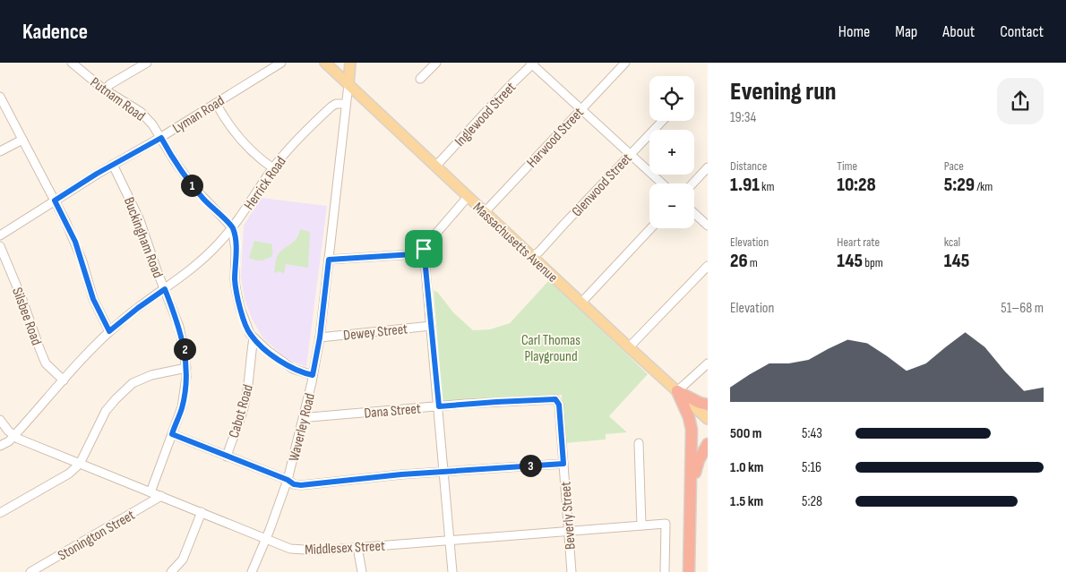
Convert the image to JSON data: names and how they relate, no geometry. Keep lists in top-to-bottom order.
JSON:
{
  "streets": {
    "main road": ["Massachusetts Avenue", "Waverley Road"],
    "street": [
      "Putnam Road",
      "Lyman Road",
      "Inglewood Street",
      "Harwood Street",
      "Herrick Road",
      "Glenwood Street",
      "Buckingham Road",
      "Silsbee Road",
      "Dewey Street",
      "Dana Street",
      "Cabot Road",
      "Beverly Street",
      "Stonington Street",
      "Middlesex Street"
    ]
  },
  "crossings": [
    ["Putnam Road", "Lyman Road"],
    ["Putnam Road", "Herrick Road"],
    ["Lyman Road", "Buckingham Road"],
    ["Inglewood Street", "Massachusetts Avenue"],
    ["Harwood Street", "Massachusetts Avenue"],
    ["Herrick Road", "Buckingham Road"],
    ["Herrick Road", "Silsbee Road"],
    ["Herrick Road", "Waverley Road"],
    ["Herrick Road", "Middlesex Street"],
    ["Glenwood Street", "Massachusetts Avenue"],
    ["Buckingham Road", "Middlesex Street"],
    ["Massachusetts Avenue", "Waverley Road"],
    ["Dewey Street", "Waverley Road"],
    ["Dana Street", "Waverley Road"],
    ["Dana Street", "Beverly Street"],
    ["Waverley Road", "Middlesex Street"],
    ["Beverly Street", "Middlesex Street"],
    ["Stonington Street", "Middlesex Street"]
  ],
  "parks": ["Carl Thomas Playground"],
  "page": {
    "header": "Kadence",
    "nav": [
      "Home",
      "Map",
      "About",
      "Contact"
    ],
    "heading": ["Evening run", "19:34"],
    "map_buttons": ["+", "−"],
    "stats": [
      ["Distance", "1.91 km"],
      ["Time", "10:28"],
      ["Pace", "5:29 /km"],
      ["Elevation", "26 m"],
      ["Heart rate", "145 bpm"],
      ["kcal", "145"]
    ],
    "pins": ["1", "2", "3"],
    "chart": ["Elevation", "51–68 m"],
    "list": [
      {
        "name": "500 m",
        "note": "5:43"
      },
      {
        "name": "1.0 km",
        "note": "5:16"
      },
      {
        "name": "1.5 km",
        "note": "5:28"
      }
    ]
  }
}
